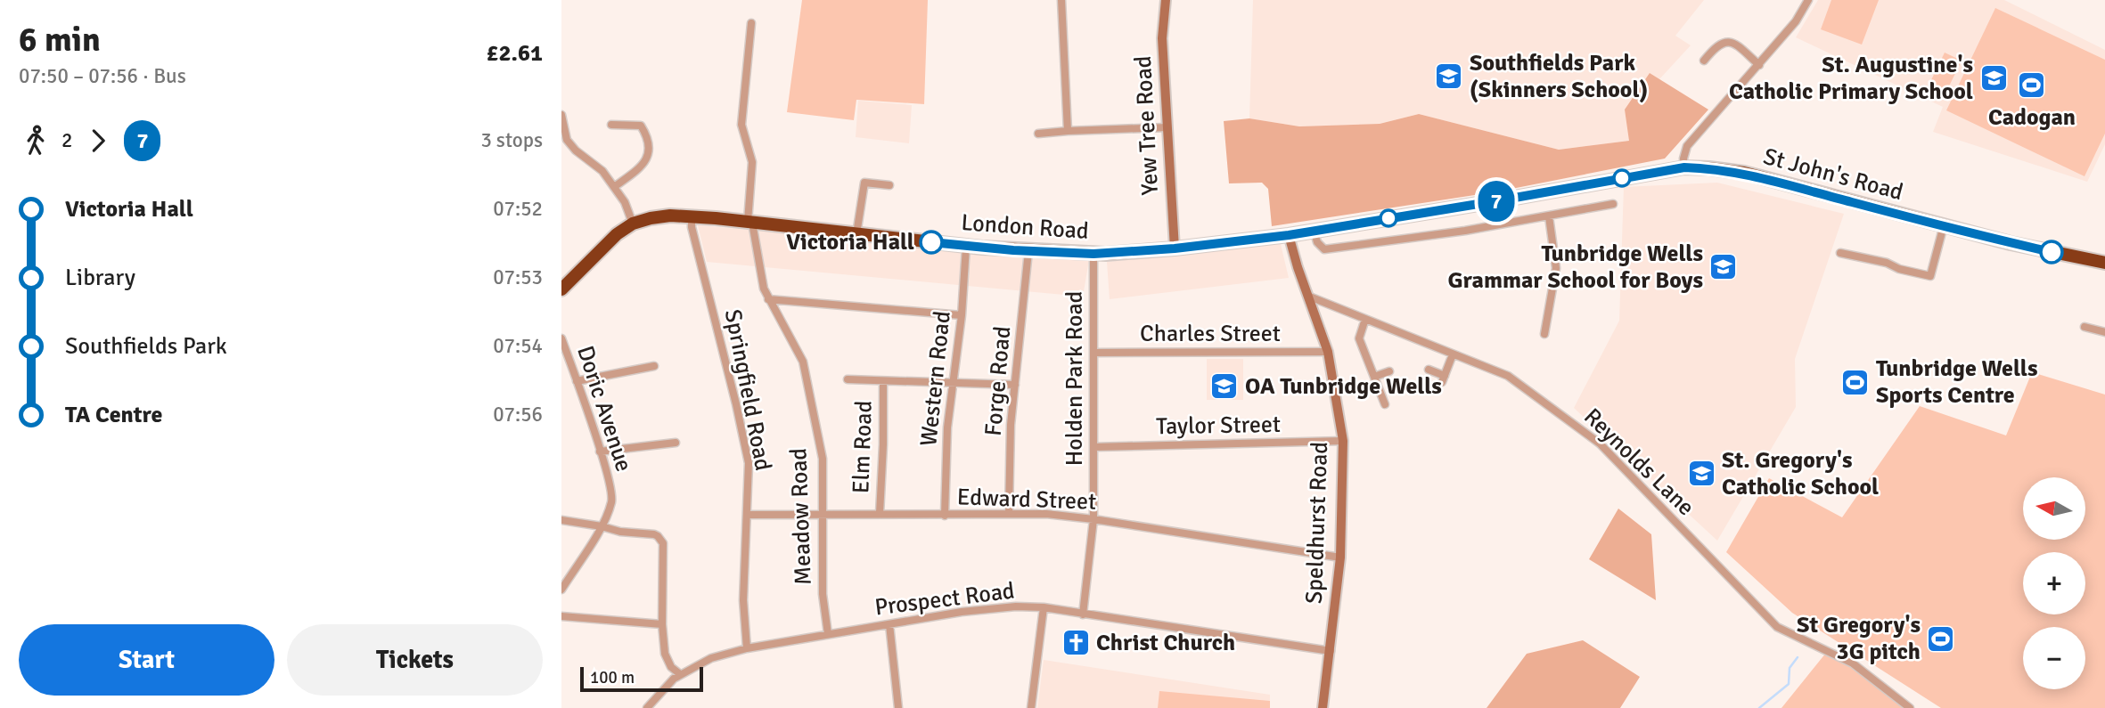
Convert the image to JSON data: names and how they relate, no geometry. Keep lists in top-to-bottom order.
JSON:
{
  "streets": {
    "highway": ["St John's Road", "London Road"],
    "street": [
      "Yew Tree Road",
      "Charles Street",
      "Western Road",
      "Holden Park Road",
      "Forge Road",
      "Springfield Road",
      "Doric Avenue",
      "Taylor Street",
      "Elm Road",
      "Reynolds Lane",
      "Edward Street",
      "Meadow Road",
      "Speldhurst Road",
      "Prospect Road"
    ]
  },
  "crossings": [
    ["Yew Tree Road", "London Road"],
    ["St John's Road", "London Road"],
    ["St John's Road", "Speldhurst Road"],
    ["London Road", "Western Road"],
    ["London Road", "Holden Park Road"],
    ["London Road", "Forge Road"],
    ["London Road", "Springfield Road"],
    ["London Road", "Meadow Road"],
    ["London Road", "Speldhurst Road"],
    ["Charles Street", "Holden Park Road"],
    ["Charles Street", "Speldhurst Road"],
    ["Western Road", "Edward Street"],
    ["Holden Park Road", "Taylor Street"],
    ["Holden Park Road", "Edward Street"],
    ["Holden Park Road", "Prospect Road"],
    ["Forge Road", "Edward Street"],
    ["Springfield Road", "Edward Street"],
    ["Springfield Road", "Prospect Road"],
    ["Taylor Street", "Speldhurst Road"],
    ["Elm Road", "Edward Street"],
    ["Reynolds Lane", "Speldhurst Road"],
    ["Edward Street", "Meadow Road"],
    ["Edward Street", "Speldhurst Road"],
    ["Meadow Road", "Prospect Road"],
    ["Speldhurst Road", "Prospect Road"]
  ],
  "places": {
    "school or university": [
      "Southfields Park (Skinners School)",
      "St. Augustine's Catholic Primary School",
      "Tunbridge Wells Grammar School for Boys",
      "OA Tunbridge Wells",
      "St. Gregory's Catholic School"
    ],
    "sports": ["Cadogan", "Tunbridge Wells Sports Centre", "St Gregory's 3G pitch"],
    "other": ["Victoria Hall"],
    "church": ["Christ Church"]
  },
  "lines": ["bus line 7"],
  "scale_bar": "100 m",
  "north": "left",
  "page": {
    "heading": ["6 min", "07:50 – 07:56 · Bus", "£2.61"],
    "on_map": "7",
    "legs": ["2", "7", "3 stops"],
    "list": [
      {
        "name": "Victoria Hall",
        "value": "07:52"
      },
      {
        "name": "Library",
        "value": "07:53"
      },
      {
        "name": "Southfields Park",
        "value": "07:54"
      },
      {
        "name": "TA Centre",
        "value": "07:56"
      }
    ],
    "map_buttons": ["+", "−"],
    "buttons": ["Start", "Tickets"],
    "scale": "100 m"
  }
}
